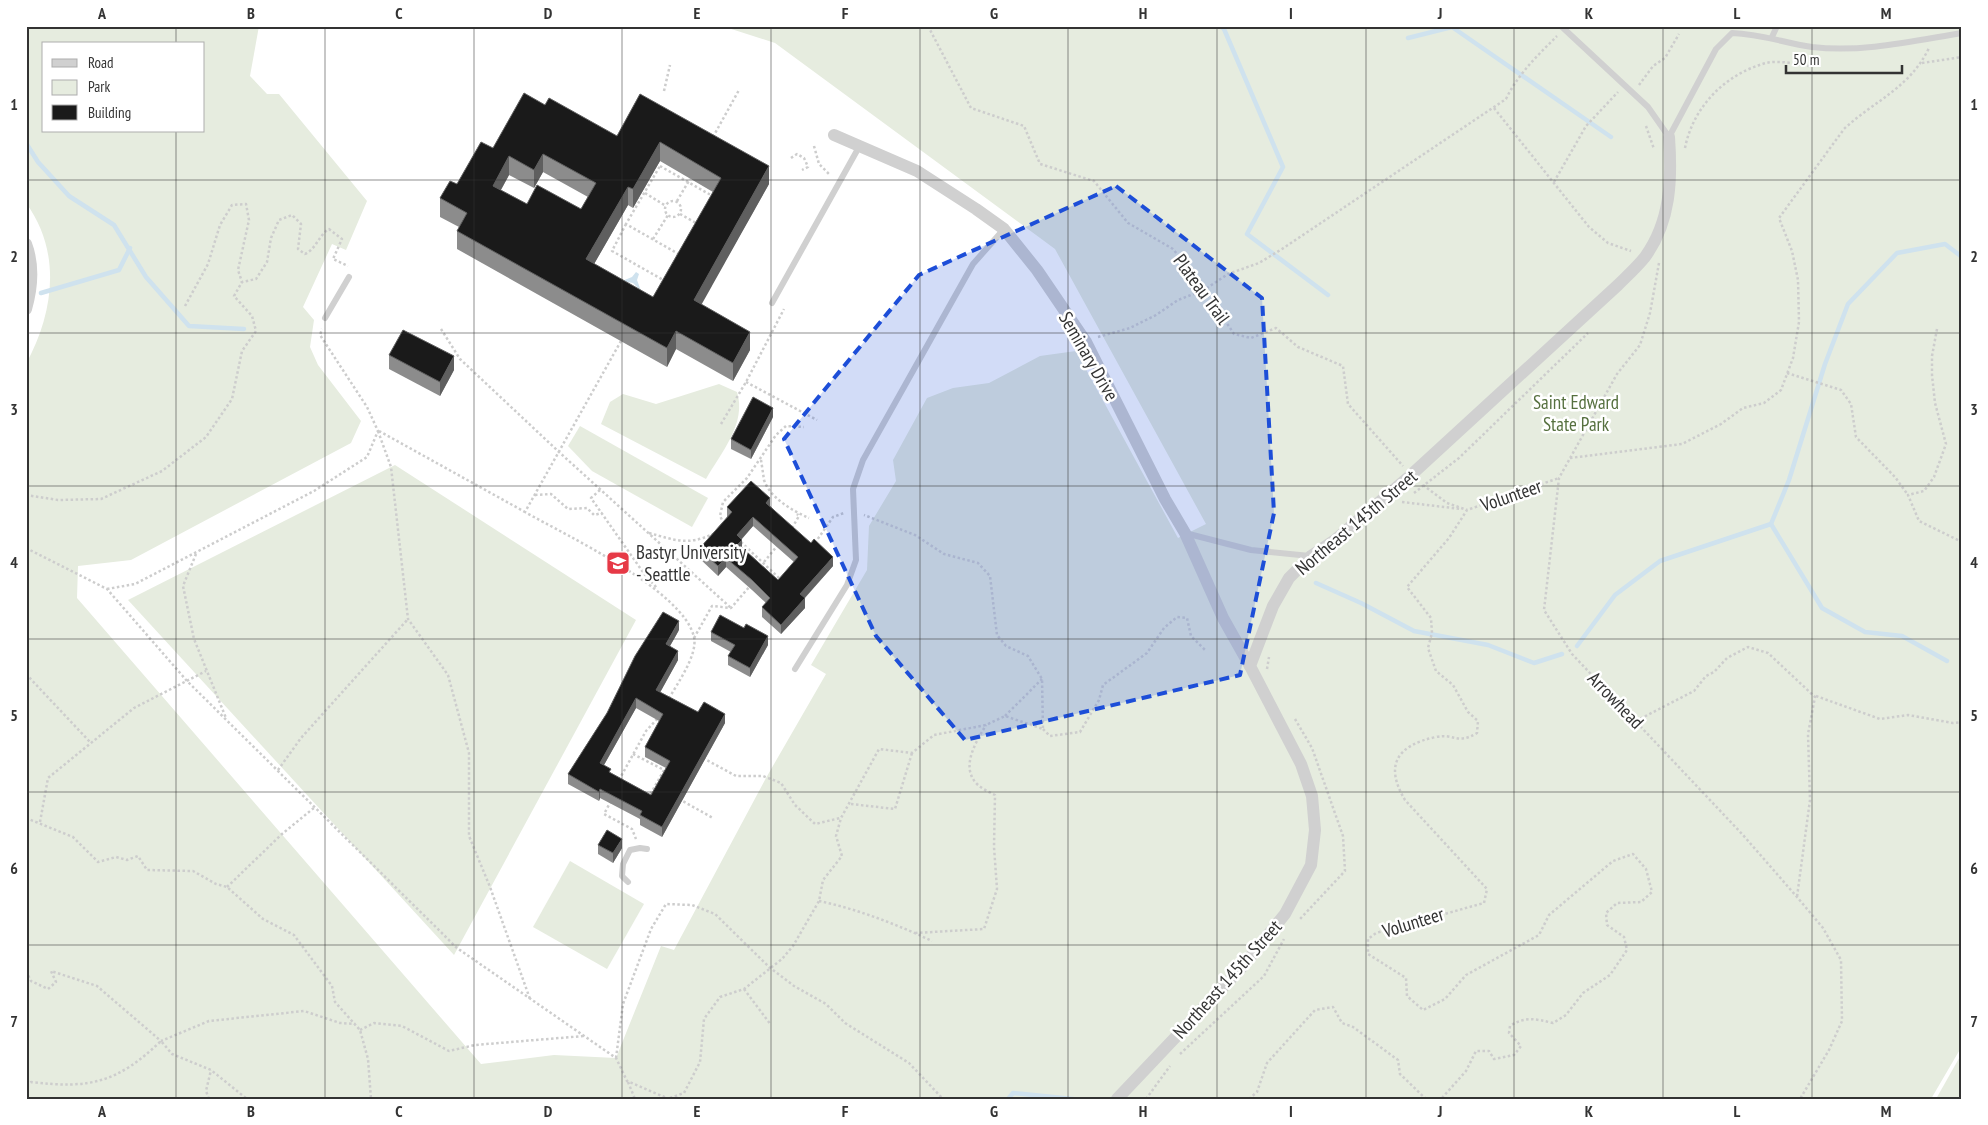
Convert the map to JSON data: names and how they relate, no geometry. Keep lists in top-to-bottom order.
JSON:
{
  "streets": {
    "street": ["Seminary Drive", "Northeast 145th Street"],
    "path": ["Plateau Trail", "Volunteer", "Arrowhead"]
  },
  "crossings": [
    ["Plateau Trail", "Northeast 145th Street"],
    ["Seminary Drive", "Northeast 145th Street"],
    ["Volunteer", "Arrowhead"]
  ],
  "parks": ["Saint Edward State Park"],
  "places": {
    "school or university": ["Bastyr University - Seattle"]
  },
  "legend": ["Road", "Park", "Building"],
  "scale_bar": "50 m",
  "grid": {
    "columns": [
      "A",
      "B",
      "C",
      "D",
      "E",
      "F",
      "G",
      "H",
      "I",
      "J",
      "K",
      "L",
      "M"
    ],
    "rows": [
      "1",
      "2",
      "3",
      "4",
      "5",
      "6",
      "7"
    ]
  }
}
